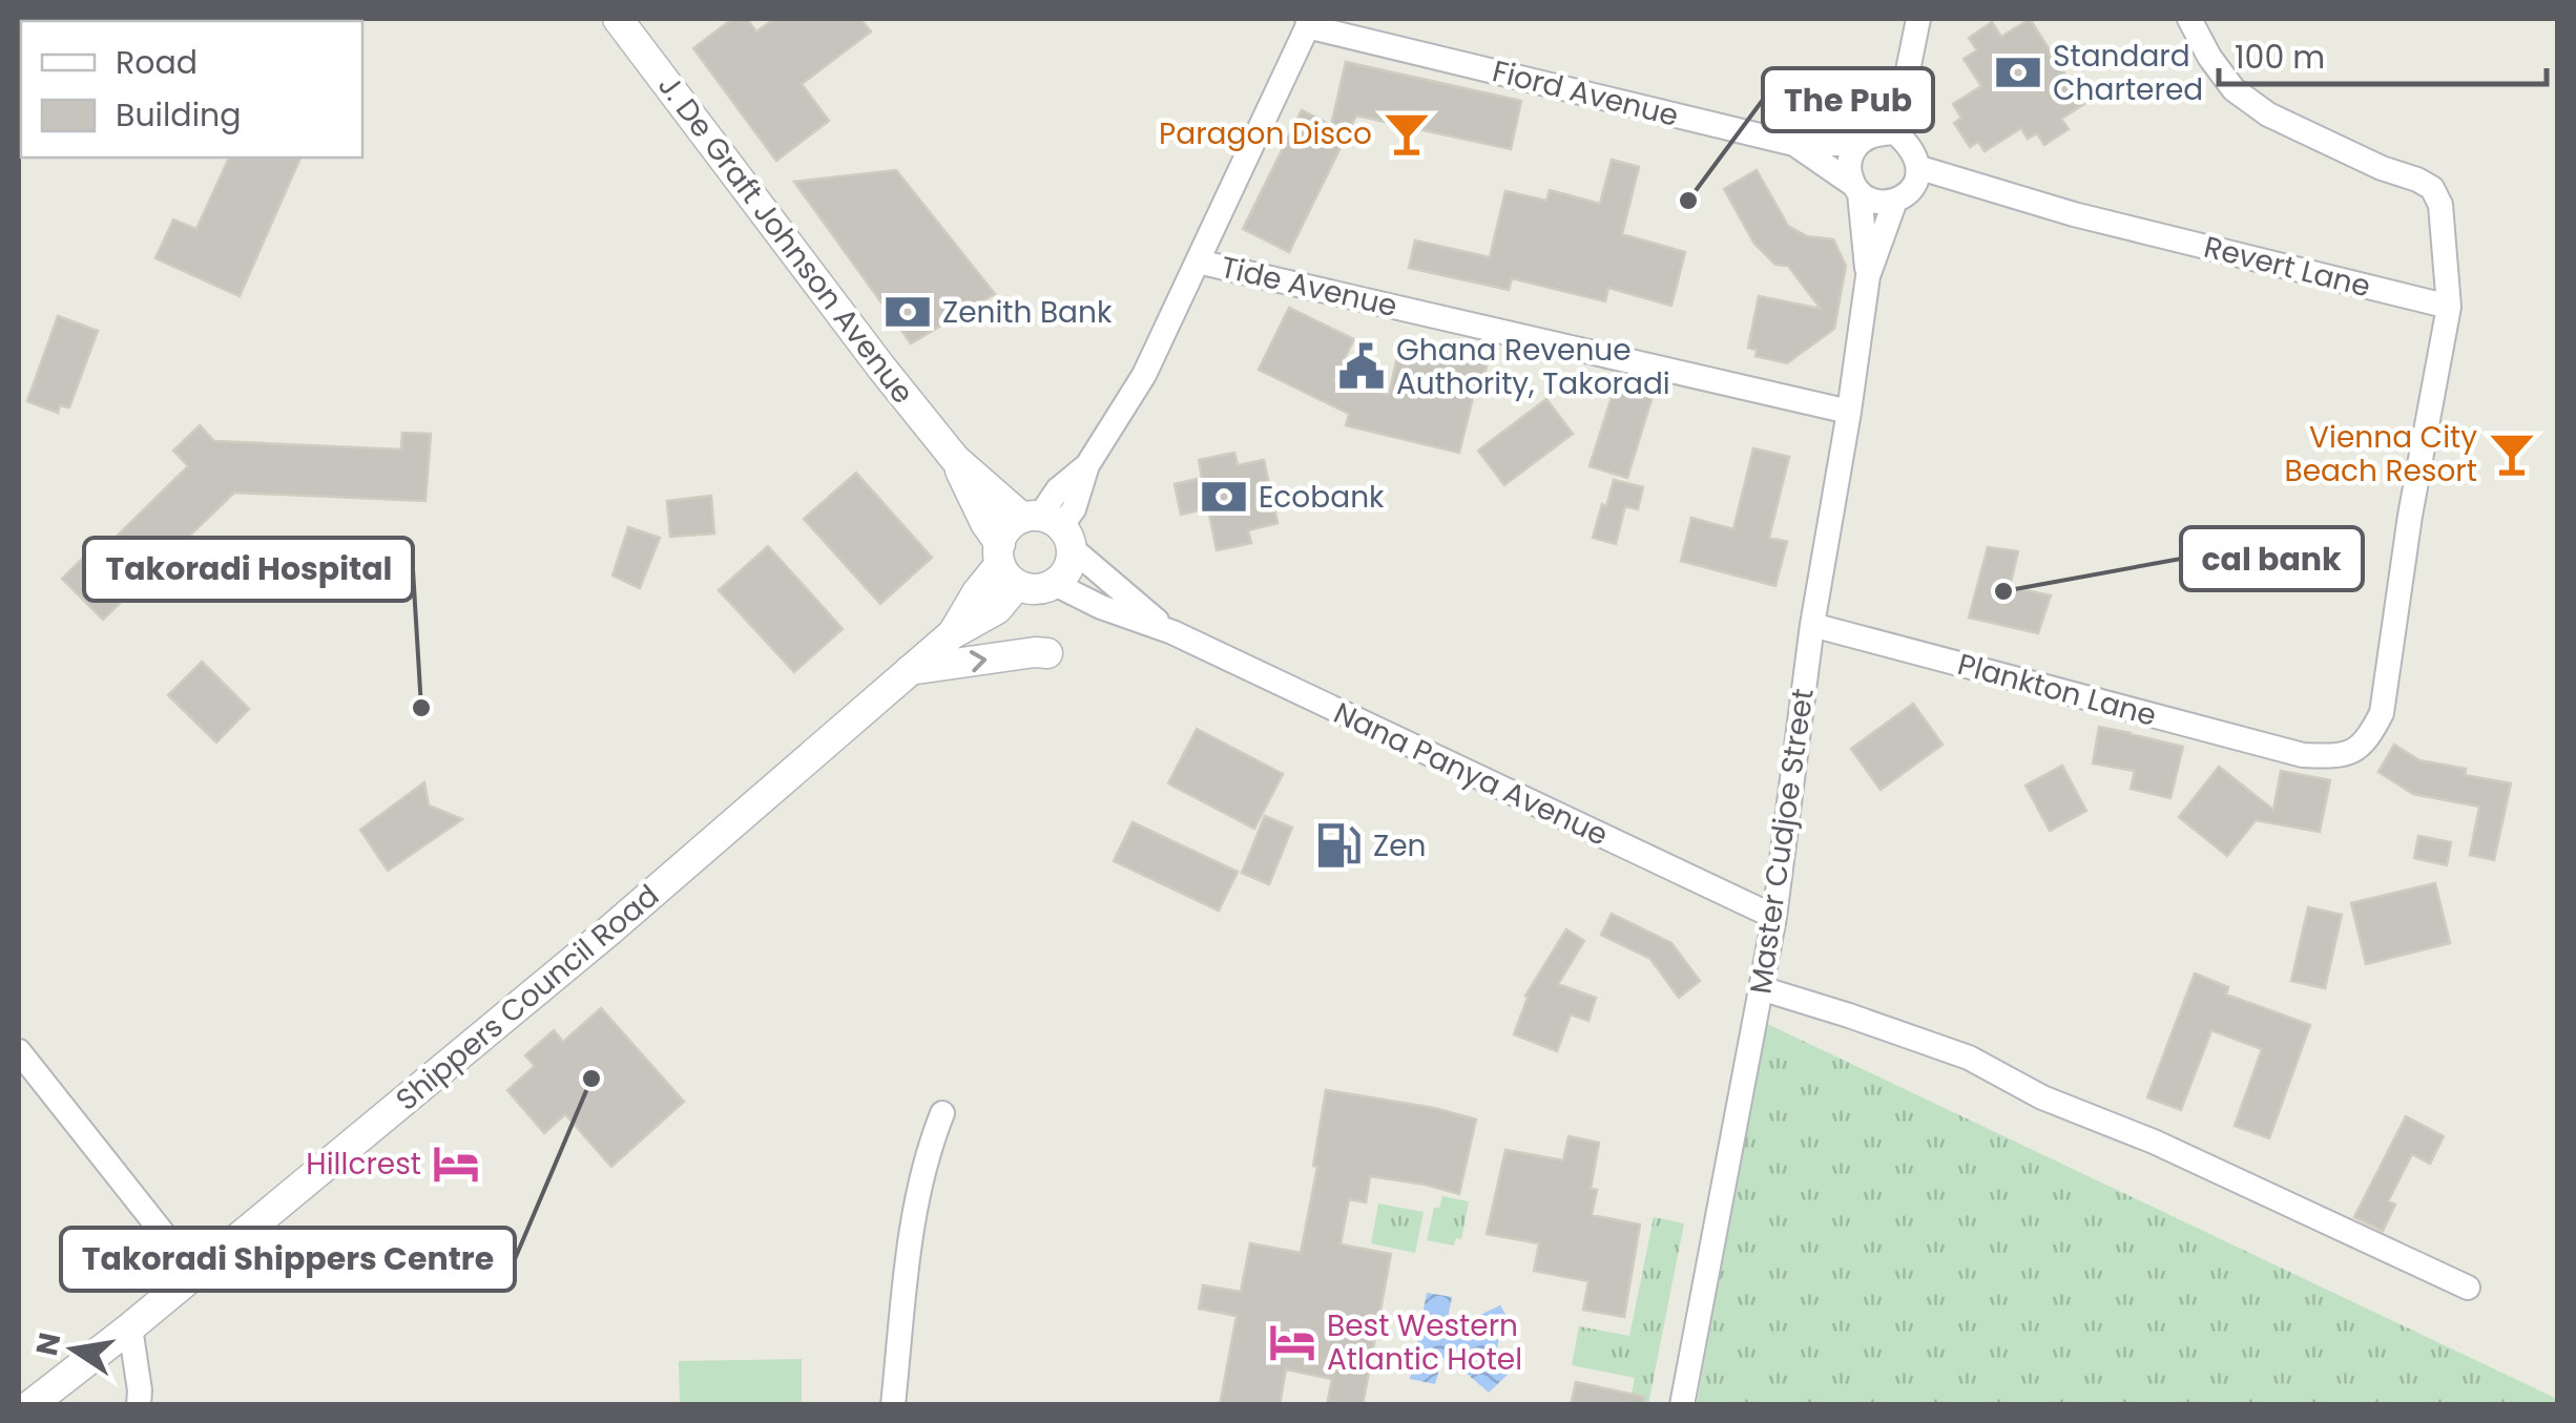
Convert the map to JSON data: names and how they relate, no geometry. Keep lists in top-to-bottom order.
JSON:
{
  "streets": {
    "street": [
      "Fiord Avenue",
      "J. De Graft Johnson Avenue",
      "Revert Lane",
      "Tide Avenue",
      "Plankton Lane",
      "Nana Panya Avenue",
      "Master Cudjoe Street",
      "Shippers Council Road"
    ]
  },
  "crossings": [
    ["Fiord Avenue", "Revert Lane"],
    ["Fiord Avenue", "Master Cudjoe Street"],
    ["J. De Graft Johnson Avenue", "Nana Panya Avenue"],
    ["J. De Graft Johnson Avenue", "Shippers Council Road"],
    ["Revert Lane", "Plankton Lane"],
    ["Revert Lane", "Master Cudjoe Street"],
    ["Tide Avenue", "Master Cudjoe Street"],
    ["Plankton Lane", "Master Cudjoe Street"],
    ["Nana Panya Avenue", "Master Cudjoe Street"],
    ["Nana Panya Avenue", "Shippers Council Road"]
  ],
  "places": {
    "bank": ["Standard Chartered", "Zenith Bank", "Ecobank"],
    "bar": ["Paragon Disco", "Vienna City Beach Resort"],
    "other": [
      "The Pub",
      "cal bank",
      "Takoradi Hospital",
      "Takoradi Shippers Centre"
    ],
    "public building": ["Ghana Revenue Authority, Takoradi"],
    "fuel station": ["Zen"],
    "hotel": ["Hillcrest", "Best Western Atlantic Hotel"]
  },
  "legend": ["Road", "Building"],
  "scale_bar": "100 m",
  "north": "left"
}
